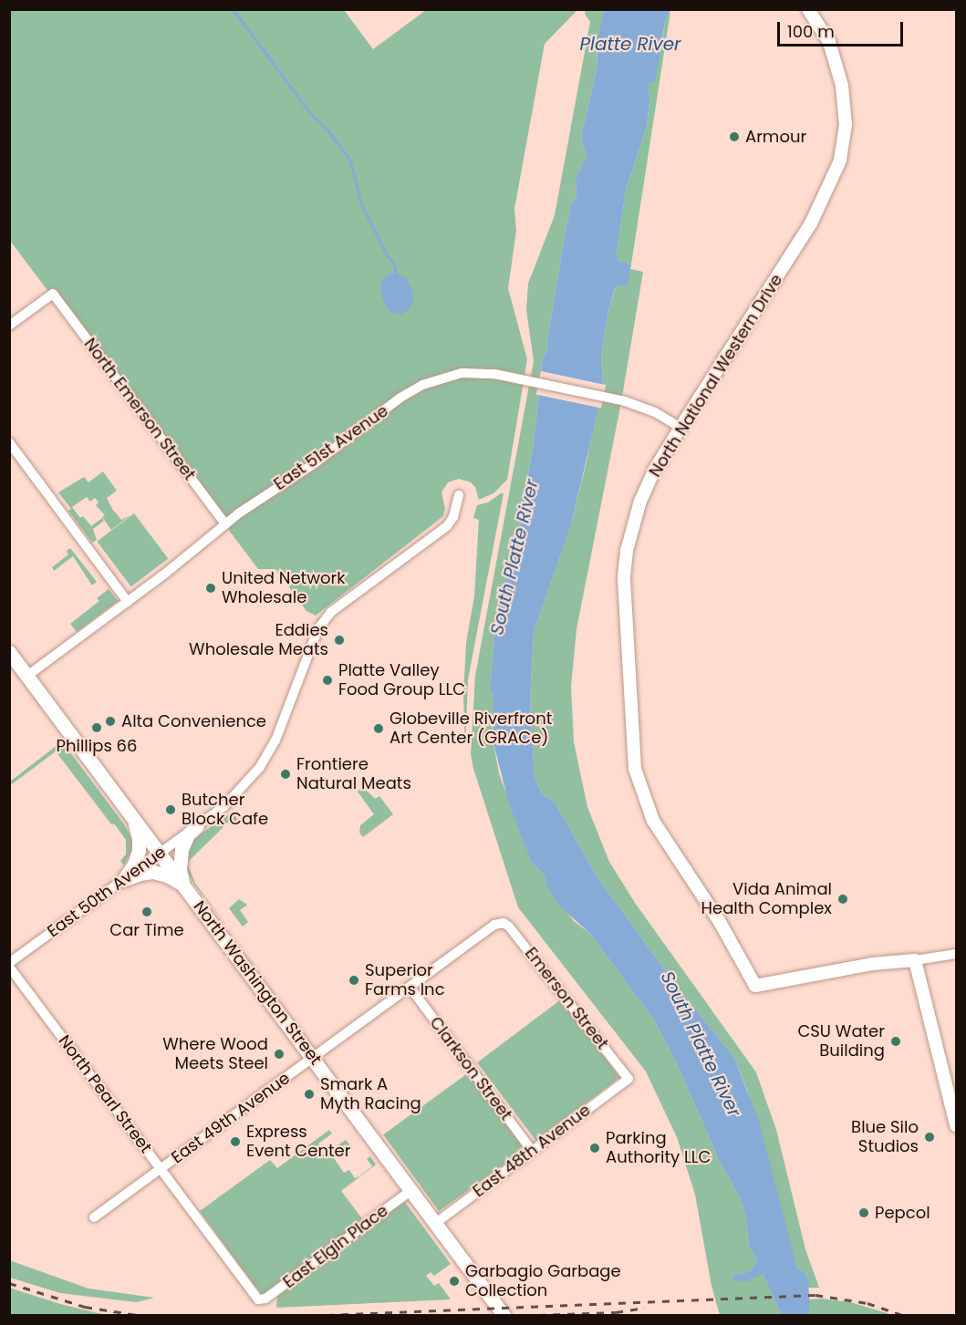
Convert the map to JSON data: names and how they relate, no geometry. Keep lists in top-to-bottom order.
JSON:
{
  "streets": {
    "main road": ["North Washington Street"],
    "street": [
      "North National Western Drive",
      "North Emerson Street",
      "East 51st Avenue",
      "East 50th Avenue",
      "Emerson Street",
      "Clarkson Street",
      "North Pearl Street",
      "East 49th Avenue",
      "East 48th Avenue",
      "East Elgin Place"
    ]
  },
  "crossings": [
    ["North National Western Drive", "East 51st Avenue"],
    ["North Emerson Street", "East 51st Avenue"],
    ["East 51st Avenue", "North Washington Street"],
    ["East 50th Avenue", "North Washington Street"],
    ["East 50th Avenue", "North Pearl Street"],
    ["North Washington Street", "East 49th Avenue"],
    ["North Washington Street", "East 48th Avenue"],
    ["North Washington Street", "East Elgin Place"],
    ["Emerson Street", "East 49th Avenue"],
    ["Emerson Street", "East 48th Avenue"],
    ["Clarkson Street", "East 49th Avenue"],
    ["Clarkson Street", "East 48th Avenue"],
    ["North Pearl Street", "East 49th Avenue"],
    ["North Pearl Street", "East Elgin Place"]
  ],
  "water": ["Platte River", "South Platte River"],
  "places": [
    "Armour",
    "United Network Wholesale",
    "Eddies Wholesale Meats",
    "Platte Valley Food Group LLC",
    "Alta Convenience",
    "Phillips 66",
    "Globeville Riverfront Art Center (GRACe)",
    "Frontiere Natural Meats",
    "Butcher Block Cafe",
    "Vida Animal Health Complex",
    "Car Time",
    "Superior Farms Inc",
    "CSU Water Building",
    "Where Wood Meets Steel",
    "Smark A Myth Racing",
    "Blue Silo Studios",
    "Express Event Center",
    "Parking Authority LLC",
    "Pepcol",
    "Garbagio Garbage Collection"
  ],
  "scale_bar": "100 m"
}
